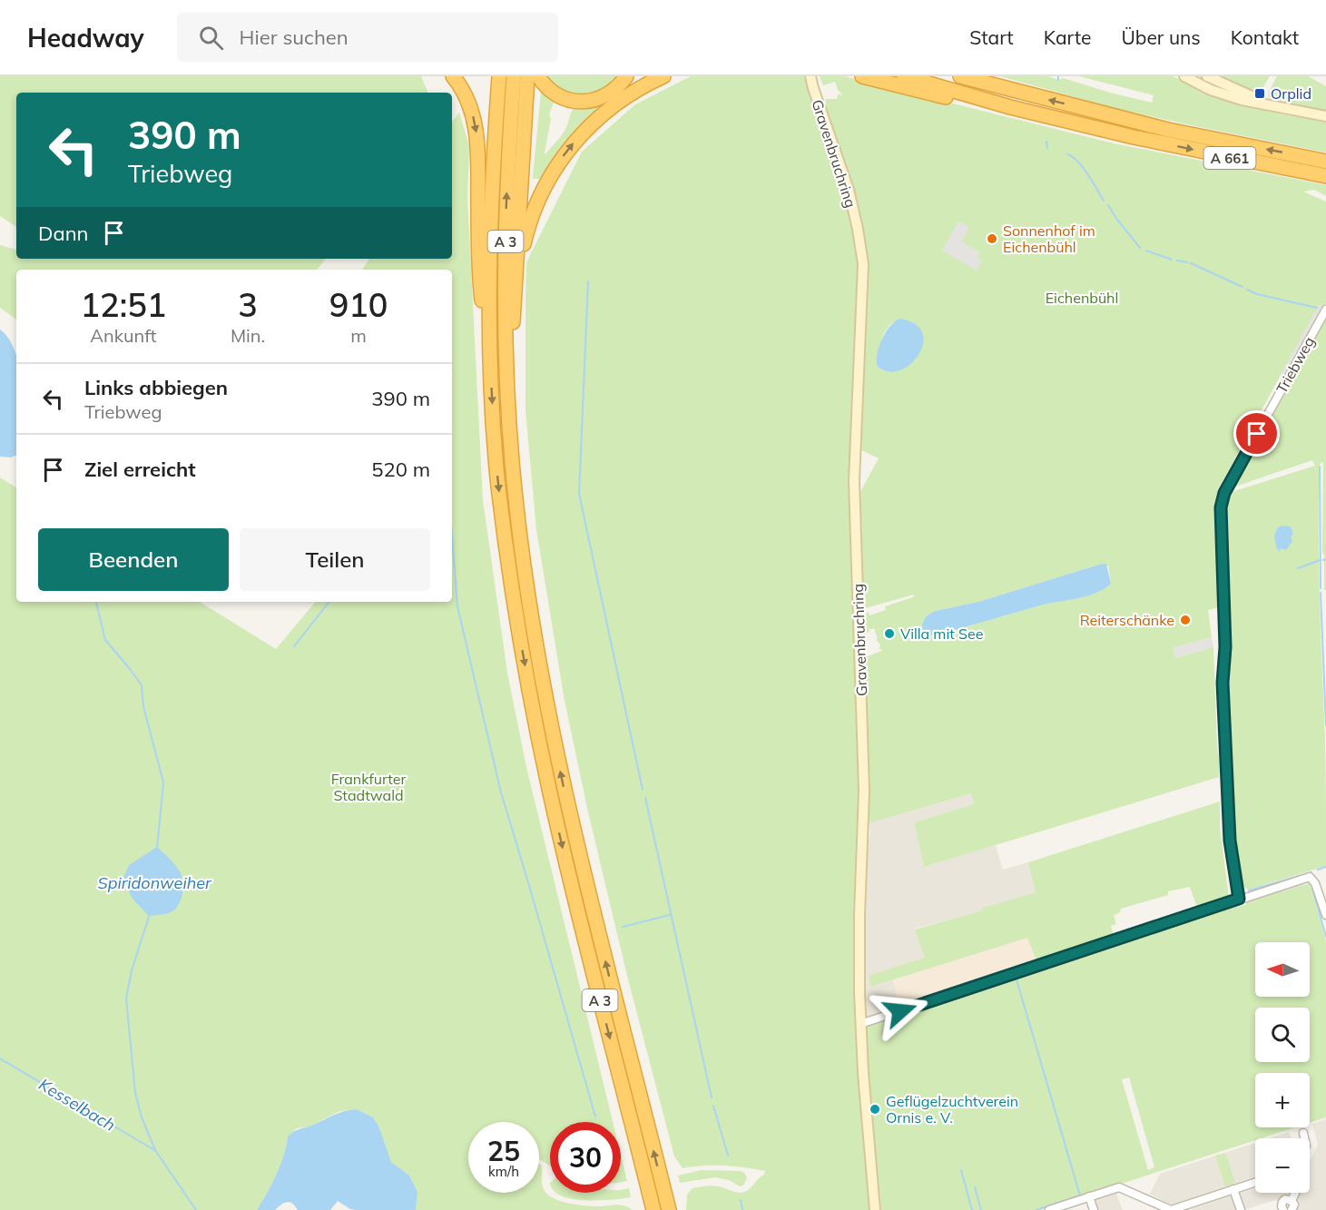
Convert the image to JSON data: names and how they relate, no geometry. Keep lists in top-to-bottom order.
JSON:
{
  "streets": {
    "highway": ["A 661", "A 3"],
    "street": ["Gravenbruchring", "Triebweg"]
  },
  "water": ["Spiridonweiher", "Kesselbach"],
  "parks": ["Eichenbühl", "Frankfurter Stadtwald"],
  "places": {
    "transit": ["Orplid"],
    "other": [
      "Sonnenhof im Eichenbühl",
      "Reiterschänke",
      "Villa mit See",
      "Geflügelzuchtverein Ornis e. V."
    ]
  },
  "north": "left",
  "page": {
    "header": "Headway",
    "search": "Hier suchen",
    "nav": [
      "Start",
      "Karte",
      "Über uns",
      "Kontakt"
    ],
    "turn": ["390 m", "Triebweg"],
    "then": "Dann",
    "eta": [
      "12:51",
      "Ankunft",
      "3",
      "Min.",
      "910",
      "m"
    ],
    "list": [
      {
        "name": "Links abbiegen",
        "note": "Triebweg",
        "value": "390 m"
      },
      {
        "name": "Ziel erreicht",
        "value": "520 m"
      }
    ],
    "buttons": ["Beenden", "Teilen"],
    "map_buttons": ["+", "−"],
    "speed": "25 km/h",
    "limit": "30"
  }
}
